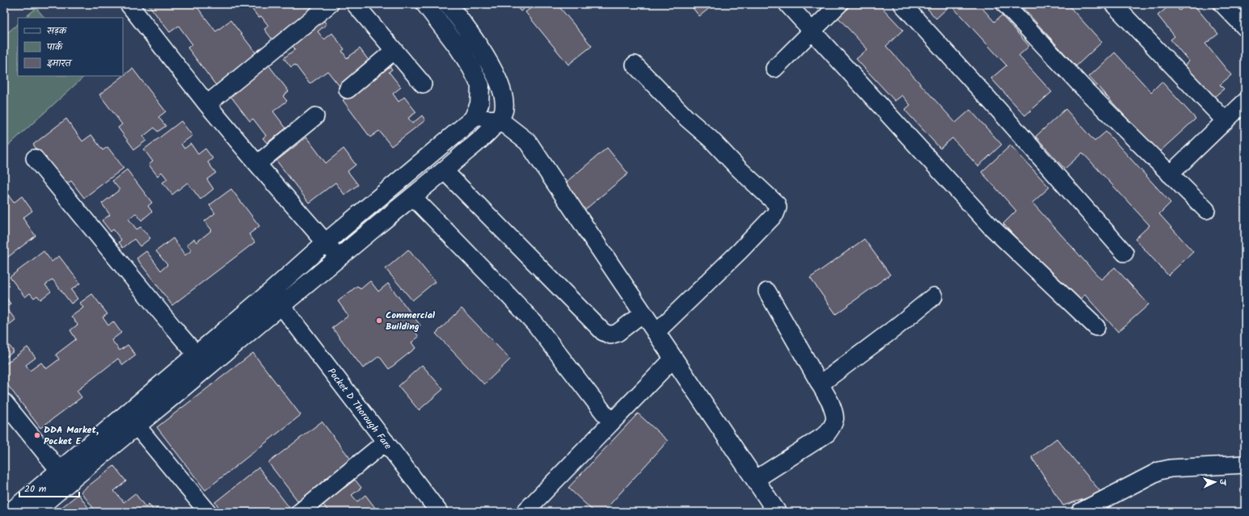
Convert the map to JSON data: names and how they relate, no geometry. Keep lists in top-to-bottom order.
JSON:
{
  "streets": {
    "street": ["Pocket D Thorough Fare"]
  },
  "places": ["Commercial Building", "DDA Market, Pocket E"],
  "legend": ["सड़क", "पार्क", "इमारत"],
  "scale_bar": "20 m",
  "north": "right"
}
